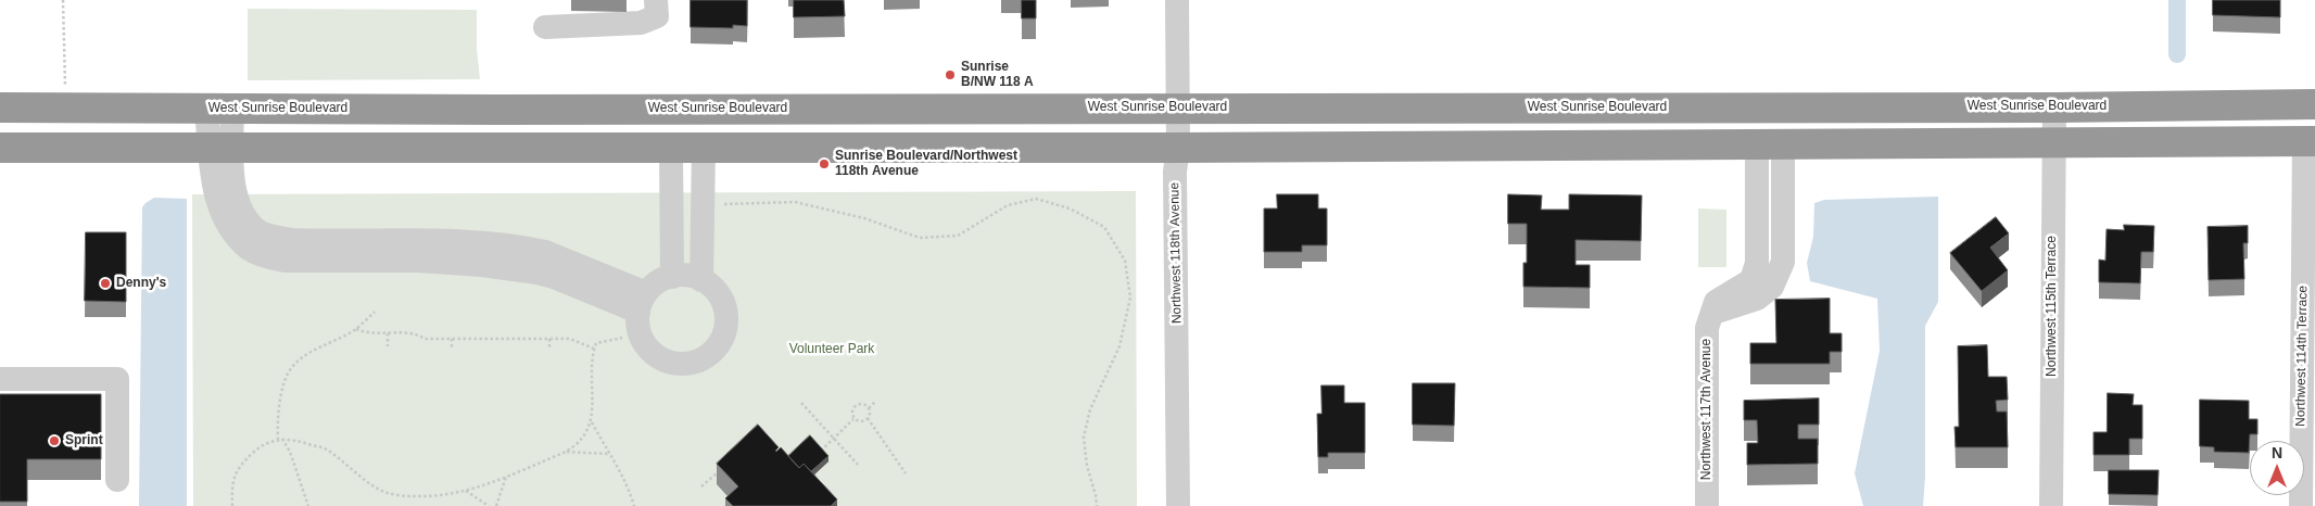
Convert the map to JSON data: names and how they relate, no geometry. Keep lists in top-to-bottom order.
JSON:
{
  "streets": {
    "highway": ["West Sunrise Boulevard"],
    "street": [
      "Northwest 118th Avenue",
      "Northwest 115th Terrace",
      "Northwest 114th Terrace",
      "Northwest 117th Avenue"
    ]
  },
  "crossings": [
    ["West Sunrise Boulevard", "Northwest 118th Avenue"],
    ["West Sunrise Boulevard", "Northwest 115th Terrace"]
  ],
  "parks": ["Volunteer Park"],
  "places": [
    "Sunrise B/NW 118 A",
    "Sunrise Boulevard/Northwest 118th Avenue",
    "Denny's",
    "Sprint"
  ],
  "north": "top"
}
